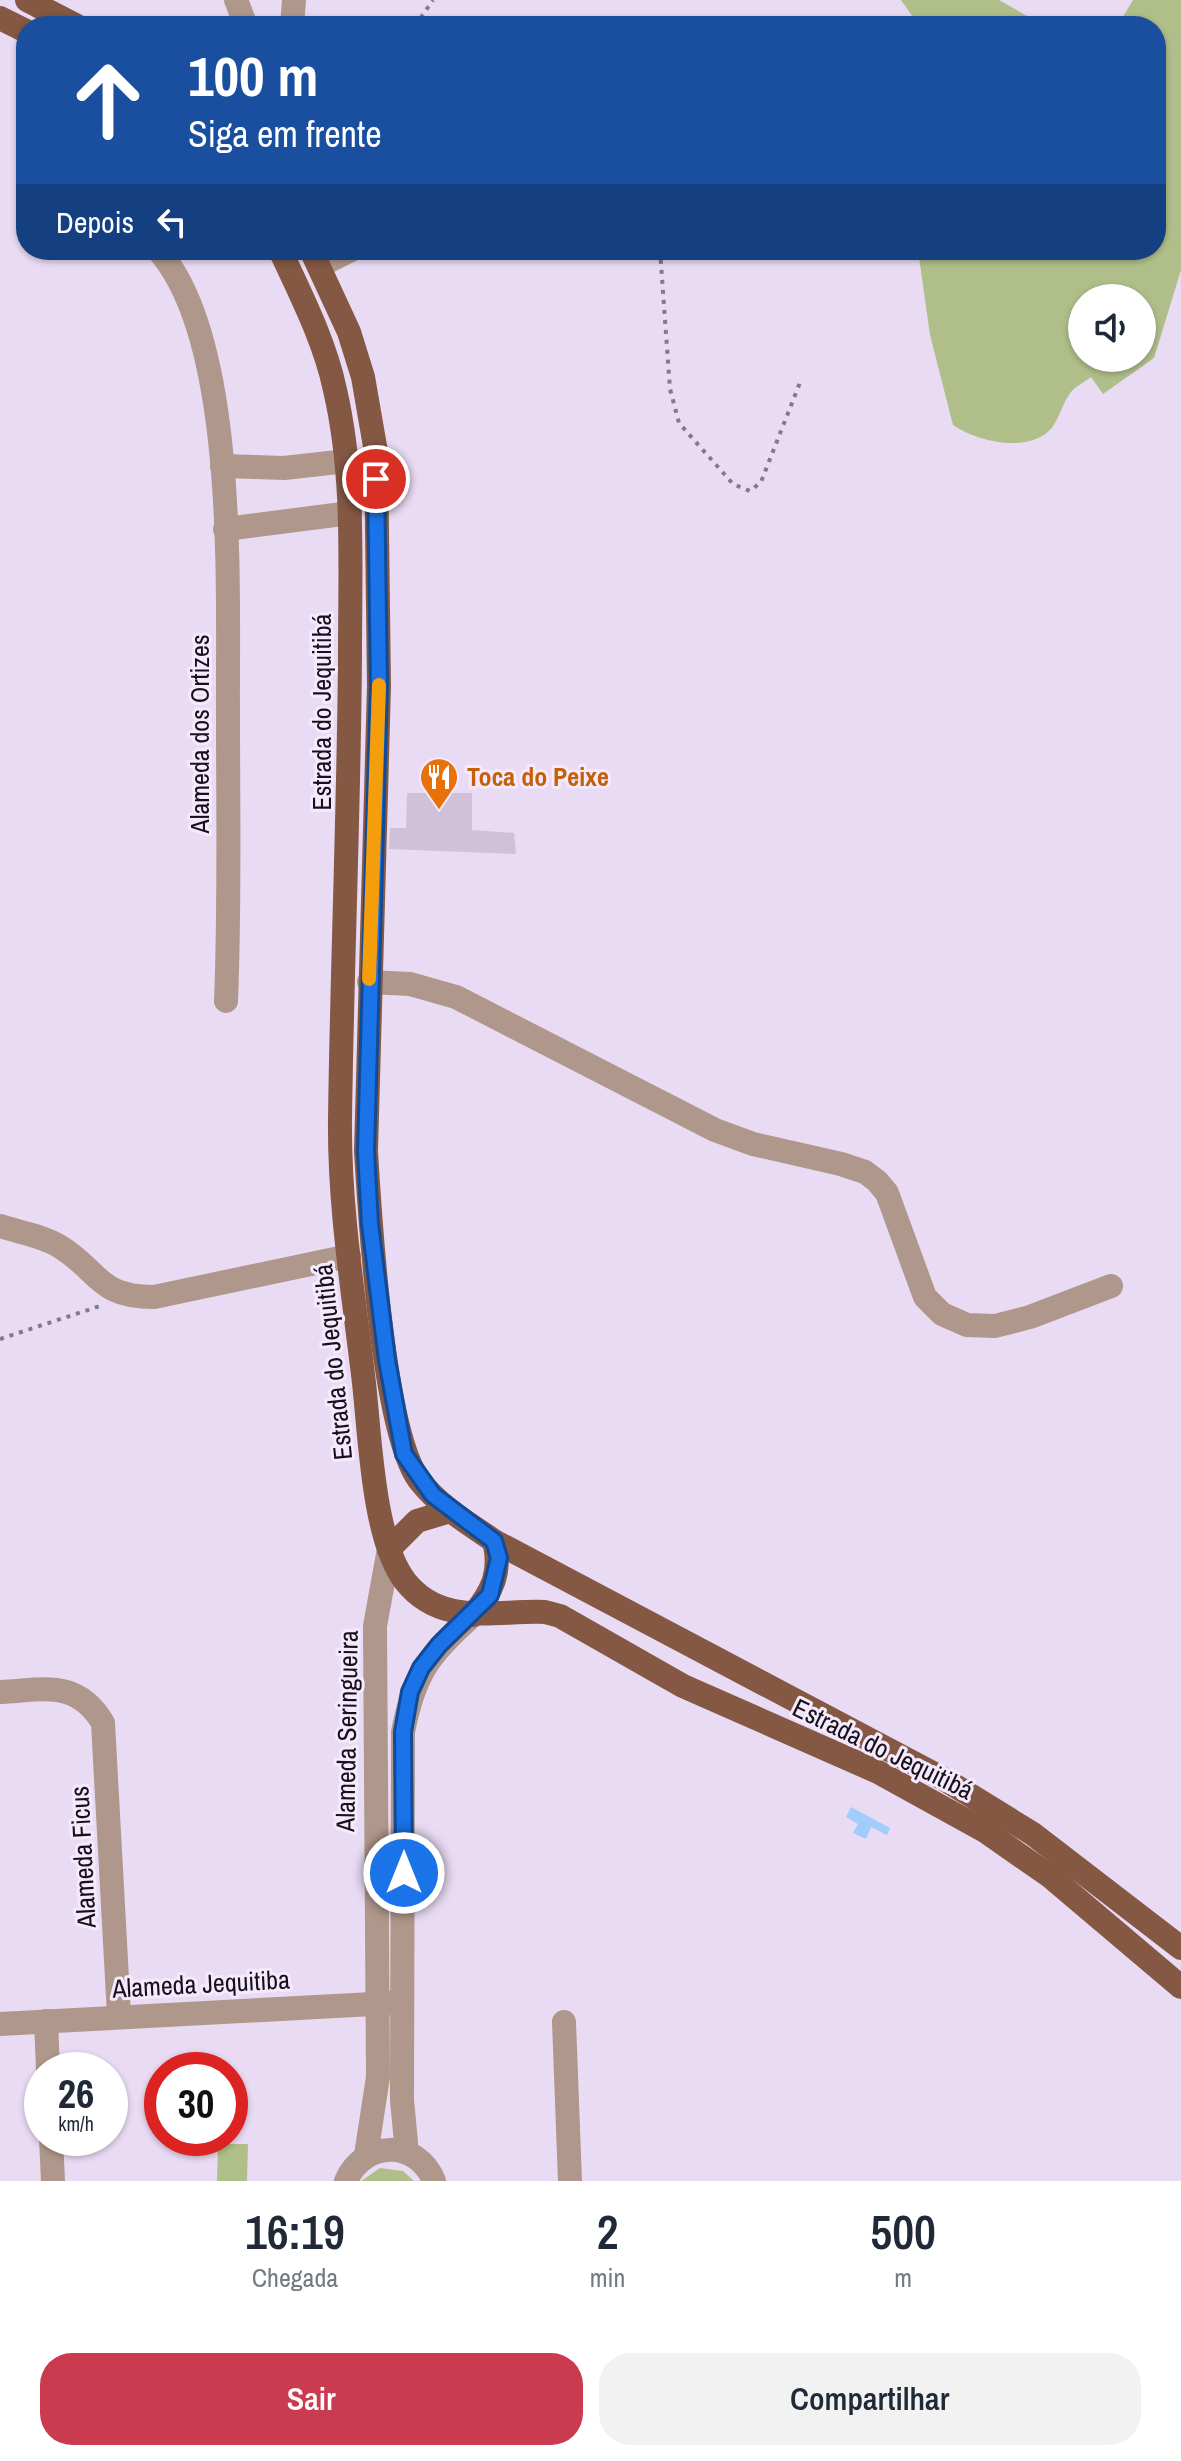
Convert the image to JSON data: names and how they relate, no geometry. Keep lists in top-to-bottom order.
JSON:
{
  "streets": {
    "main road": ["Estrada do Jequitibá"],
    "street": [
      "Alameda dos Ortizes",
      "Alameda Seringueira",
      "Alameda Ficus",
      "Alameda Jequitiba"
    ]
  },
  "crossings": [
    ["Estrada do Jequitibá", "Alameda Seringueira"],
    ["Alameda Seringueira", "Alameda Jequitiba"],
    ["Alameda Ficus", "Alameda Jequitiba"]
  ],
  "places": {
    "restaurant": ["Toca do Peixe"]
  },
  "page": {
    "turn": ["100 m", "Siga em frente"],
    "then": "Depois",
    "speed": "26 km/h",
    "limit": "30",
    "eta": [
      "16:19",
      "Chegada",
      "2",
      "min",
      "500",
      "m"
    ],
    "buttons": ["Sair", "Compartilhar"]
  }
}
